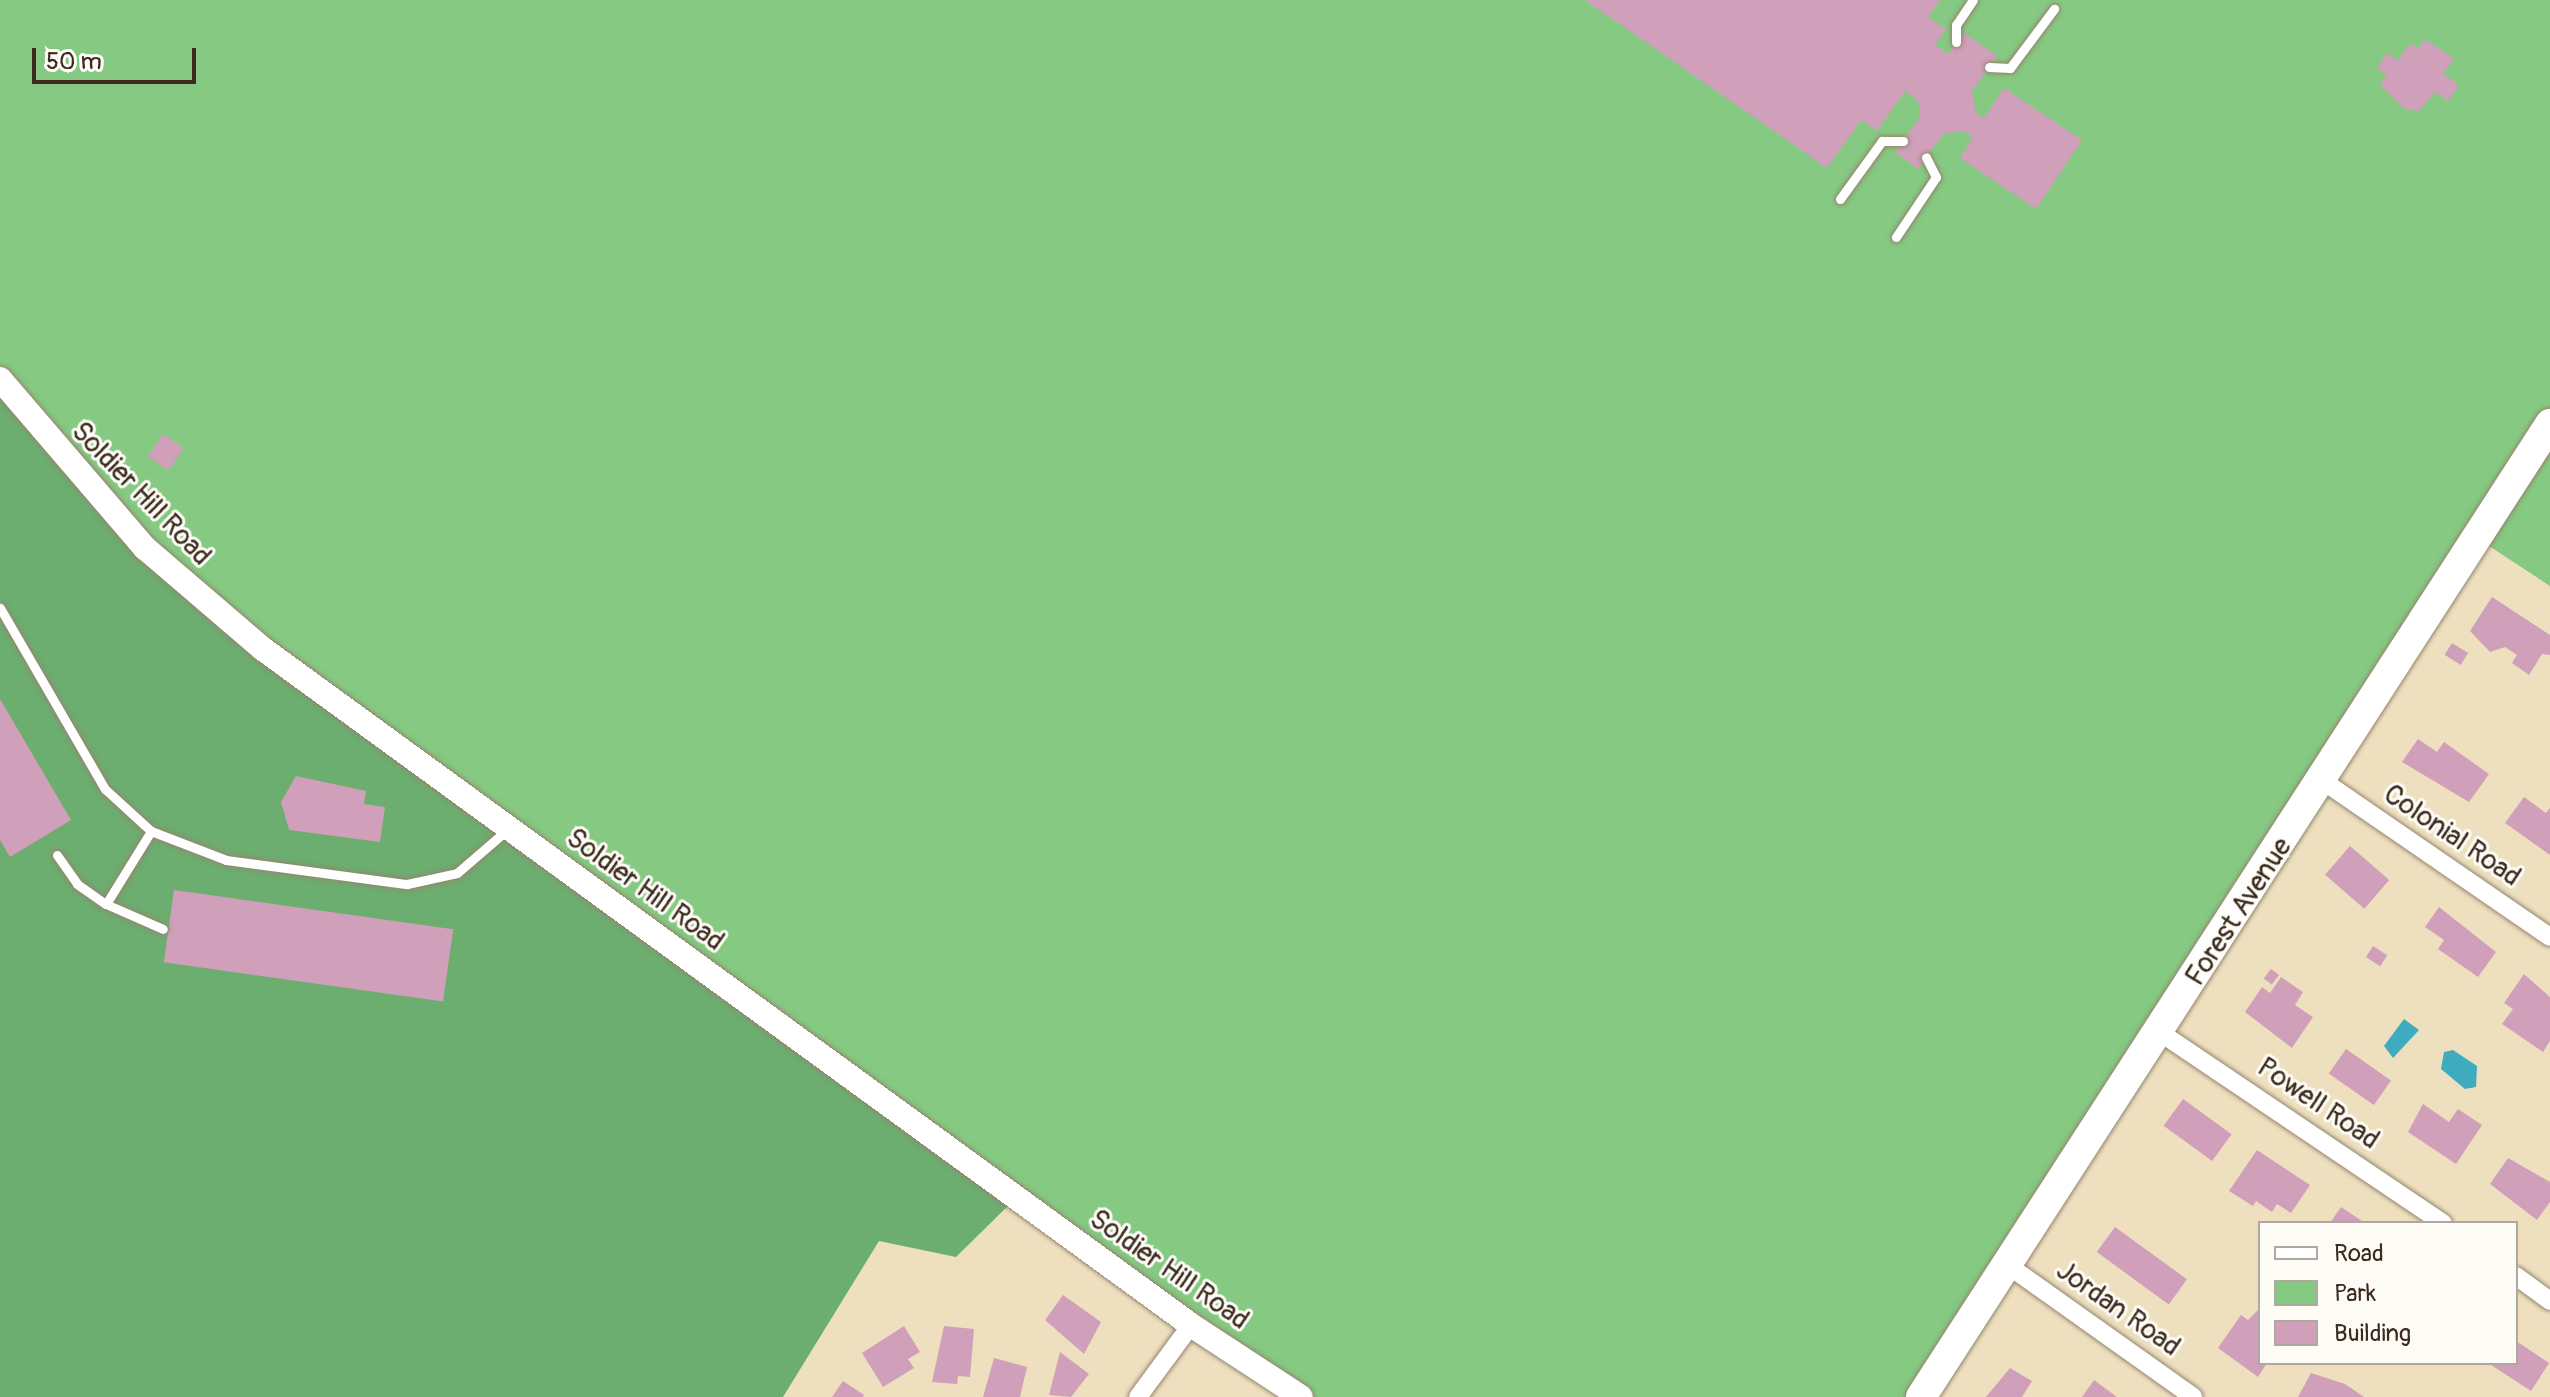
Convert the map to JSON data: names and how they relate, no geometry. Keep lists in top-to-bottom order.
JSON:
{
  "streets": {
    "main road": ["Forest Avenue"],
    "street": [
      "Soldier Hill Road",
      "Colonial Road",
      "Powell Road",
      "Jordan Road"
    ]
  },
  "crossings": [
    ["Colonial Road", "Forest Avenue"],
    ["Forest Avenue", "Powell Road"],
    ["Forest Avenue", "Jordan Road"]
  ],
  "legend": ["Road", "Park", "Building"],
  "scale_bar": "50 m"
}
